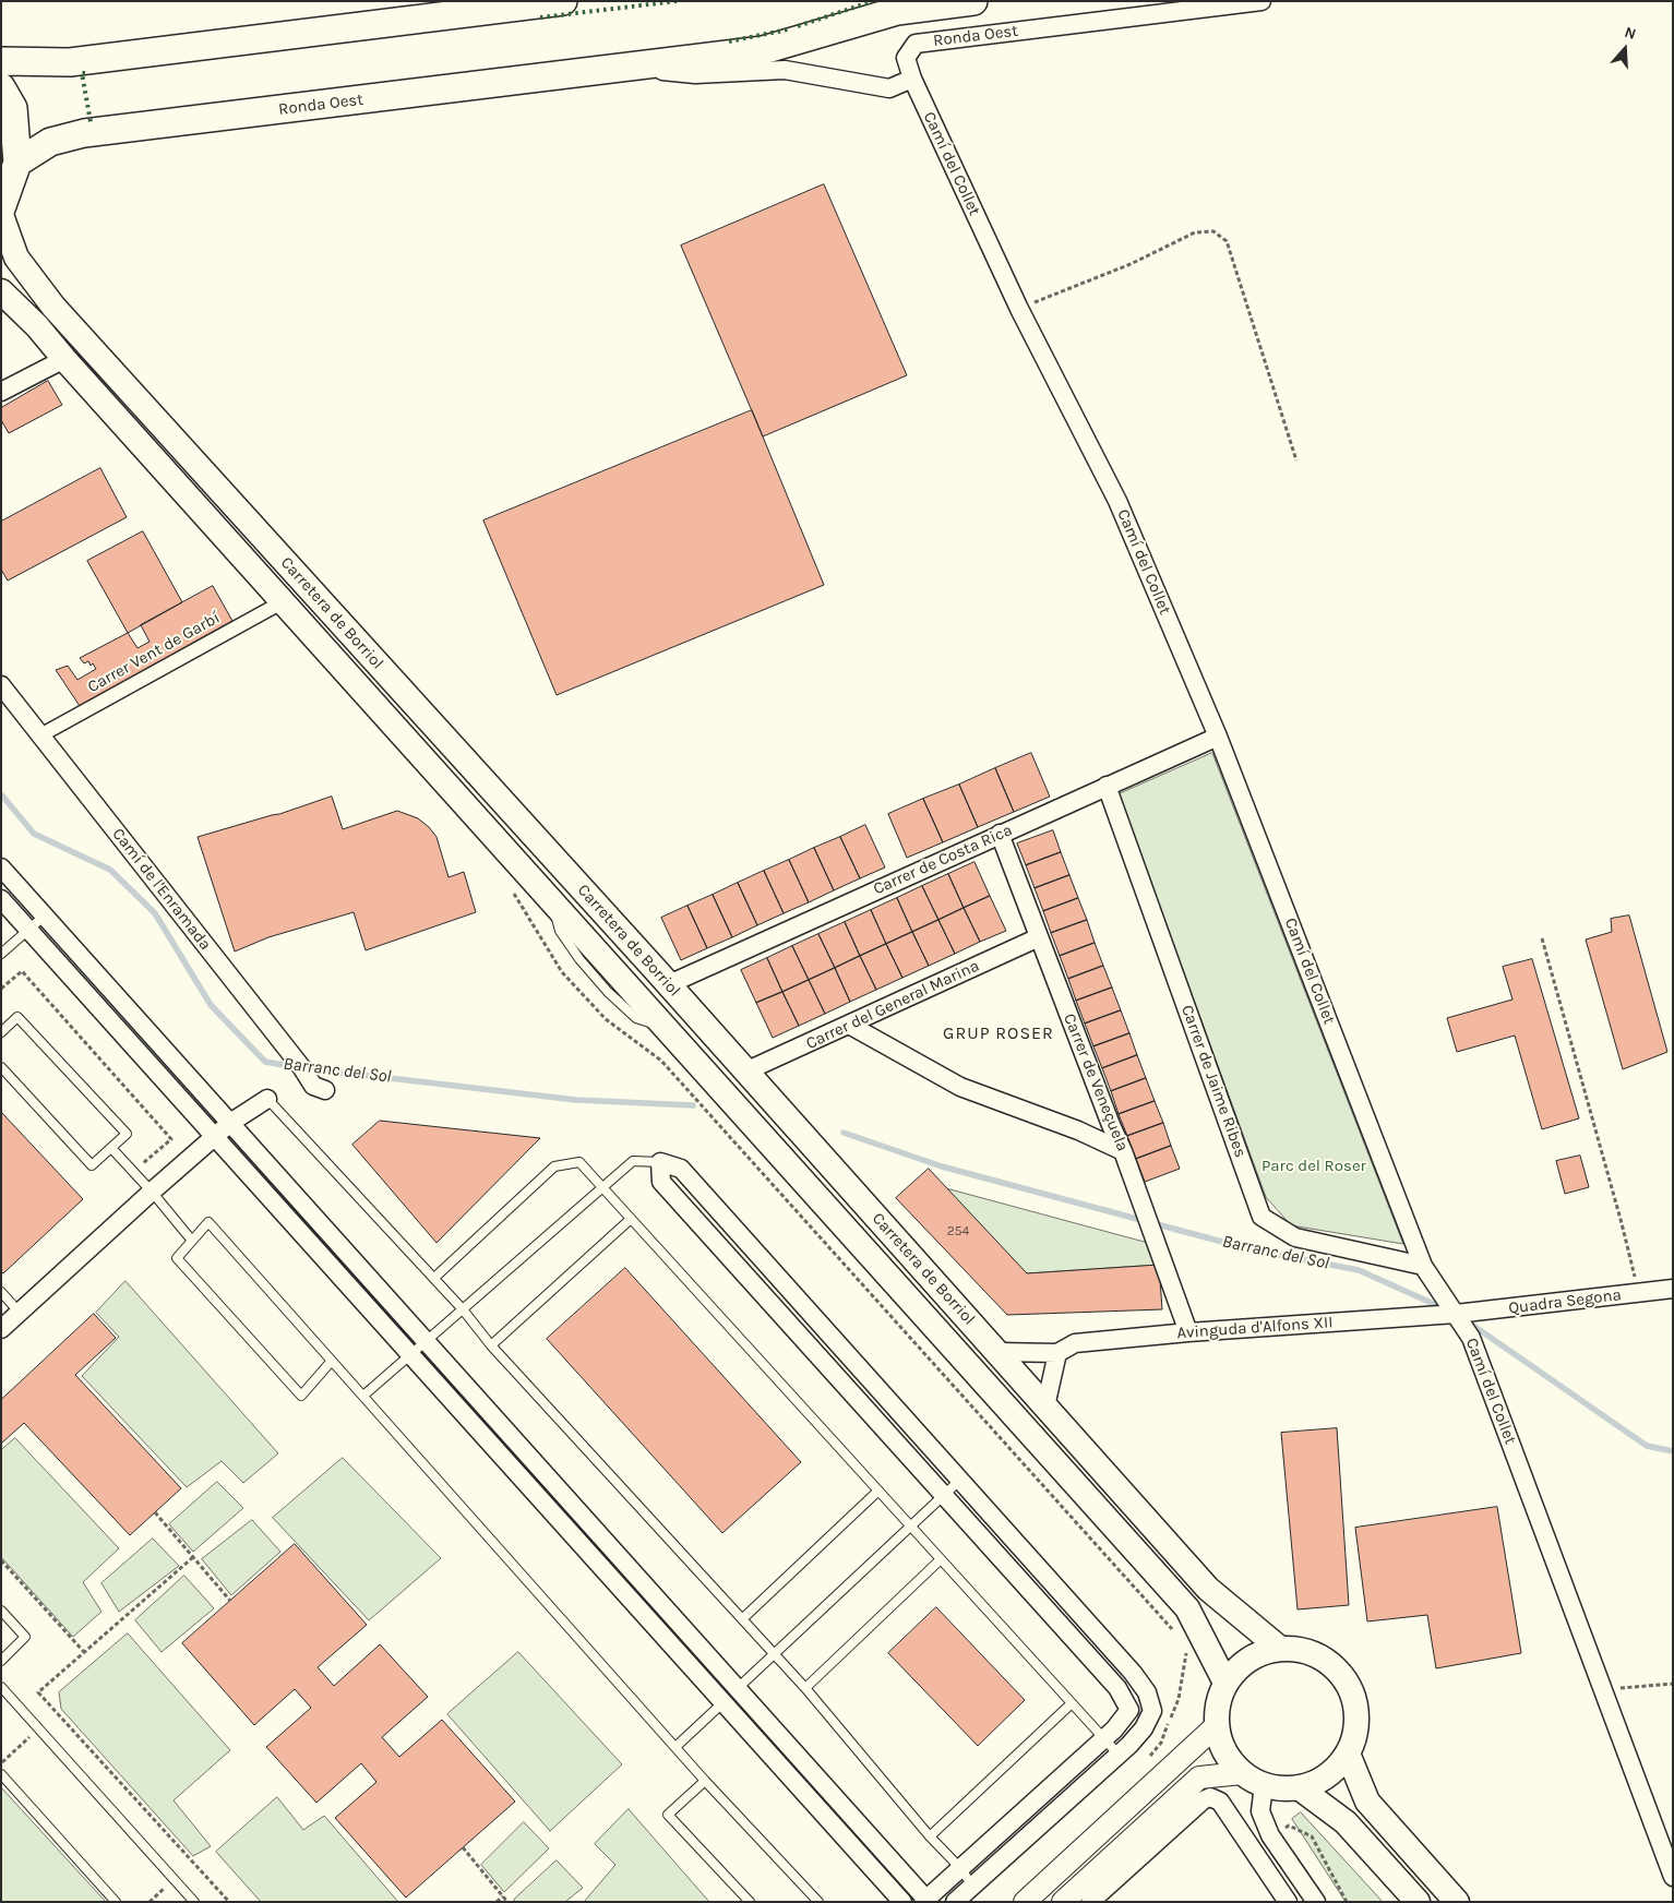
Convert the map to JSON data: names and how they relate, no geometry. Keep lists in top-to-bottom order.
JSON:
{
  "streets": {
    "main road": ["Ronda Oest", "Carretera de Borriol"],
    "street": [
      "Camí del Collet",
      "Carrer Vent de Garbí",
      "Carrer de Costa Rica",
      "Camí de l'Enramada",
      "Carrer del General Marina",
      "Carrer de Jaime Ribes",
      "Carrer de Veneçuela",
      "Quadra Segona",
      "Avinguda d'Alfons XII"
    ]
  },
  "crossings": [
    ["Ronda Oest", "Camí del Collet"],
    ["Camí del Collet", "Carrer de Costa Rica"],
    ["Camí del Collet", "Carrer de Jaime Ribes"],
    ["Camí del Collet", "Quadra Segona"],
    ["Camí del Collet", "Avinguda d'Alfons XII"],
    ["Carretera de Borriol", "Carrer Vent de Garbí"],
    ["Carretera de Borriol", "Carrer de Costa Rica"],
    ["Carretera de Borriol", "Carrer del General Marina"],
    ["Carretera de Borriol", "Avinguda d'Alfons XII"],
    ["Carrer Vent de Garbí", "Camí de l'Enramada"],
    ["Carrer de Costa Rica", "Carrer de Jaime Ribes"],
    ["Carrer de Costa Rica", "Carrer de Veneçuela"],
    ["Carrer del General Marina", "Carrer de Veneçuela"],
    ["Carrer de Veneçuela", "Avinguda d'Alfons XII"],
    ["Quadra Segona", "Avinguda d'Alfons XII"]
  ],
  "districts": ["GRUP ROSER"],
  "water": ["Barranc del Sol"],
  "parks": ["Parc del Roser"],
  "house_numbers": ["254"],
  "north": "top"
}
